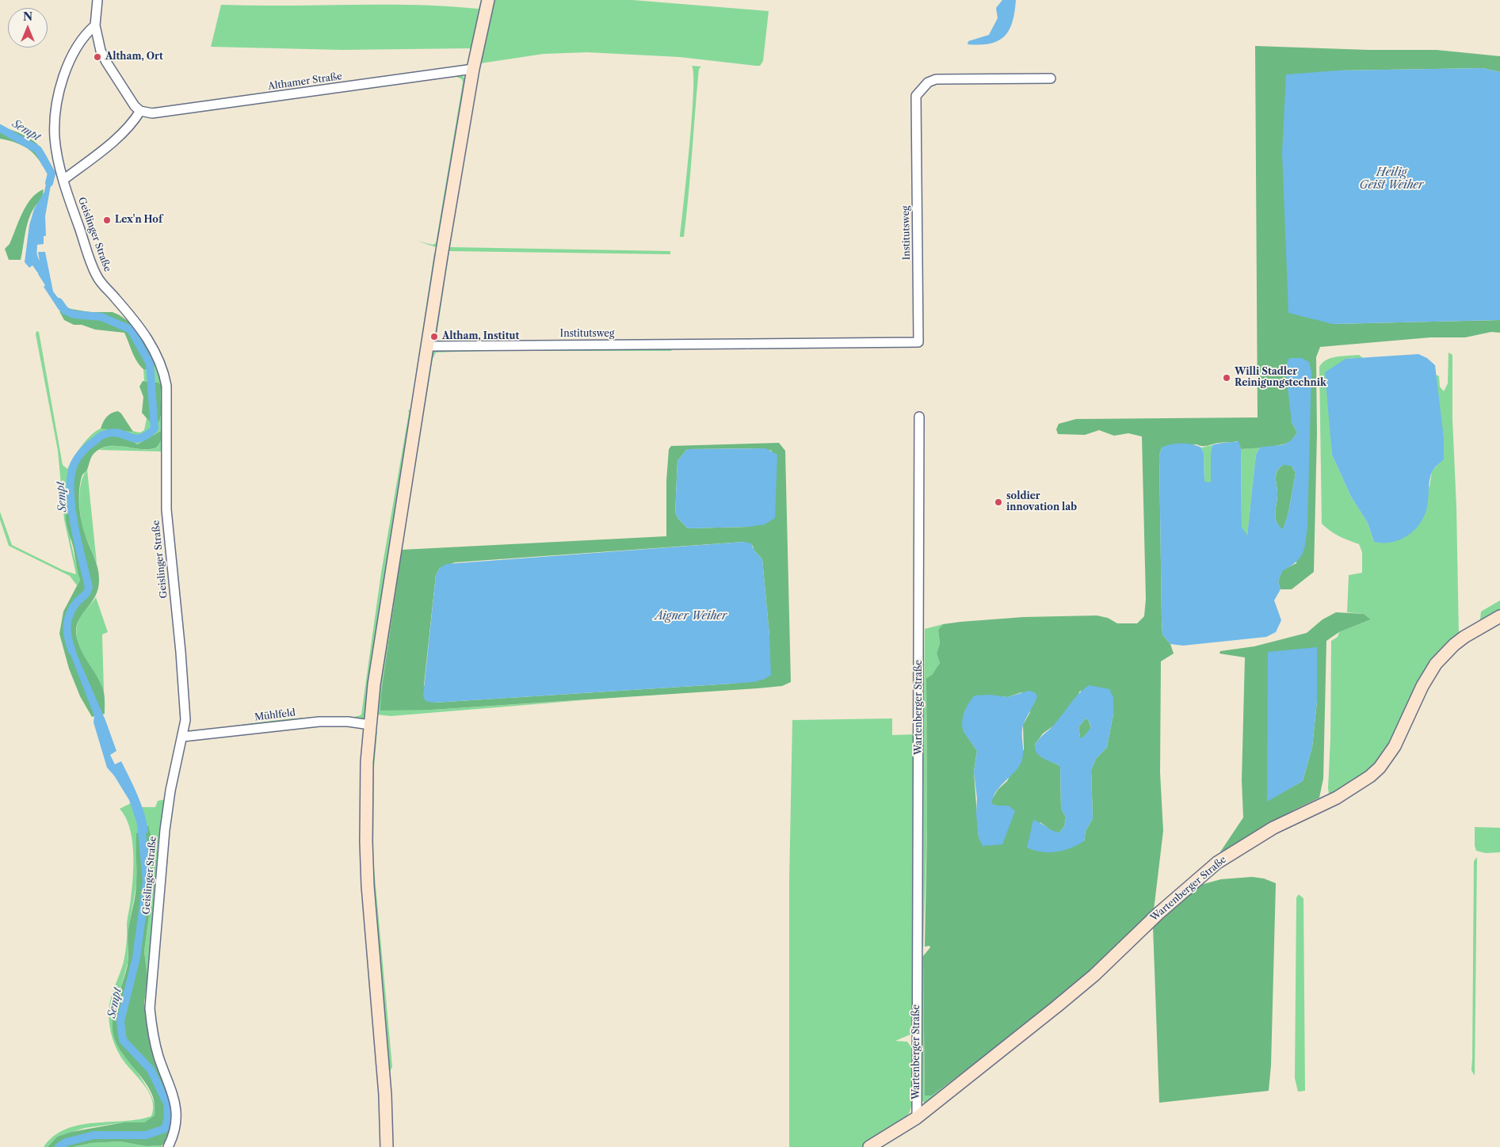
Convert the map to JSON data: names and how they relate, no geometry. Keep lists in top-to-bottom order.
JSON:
{
  "streets": {
    "main road": ["Wartenberger Straße"],
    "street": [
      "Althamer Straße",
      "Institutsweg",
      "Geislinger Straße",
      "Mühlfeld"
    ]
  },
  "crossings": [
    ["Geislinger Straße", "Mühlfeld"]
  ],
  "water": ["Sempt", "Heilig Geist Weiher", "Aigner Weiher"],
  "places": [
    "Altham, Ort",
    "Lex'n Hof",
    "Altham, Institut",
    "Willi Stadler Reinigungstechnik",
    "soldier innovation lab"
  ],
  "north": "top"
}
